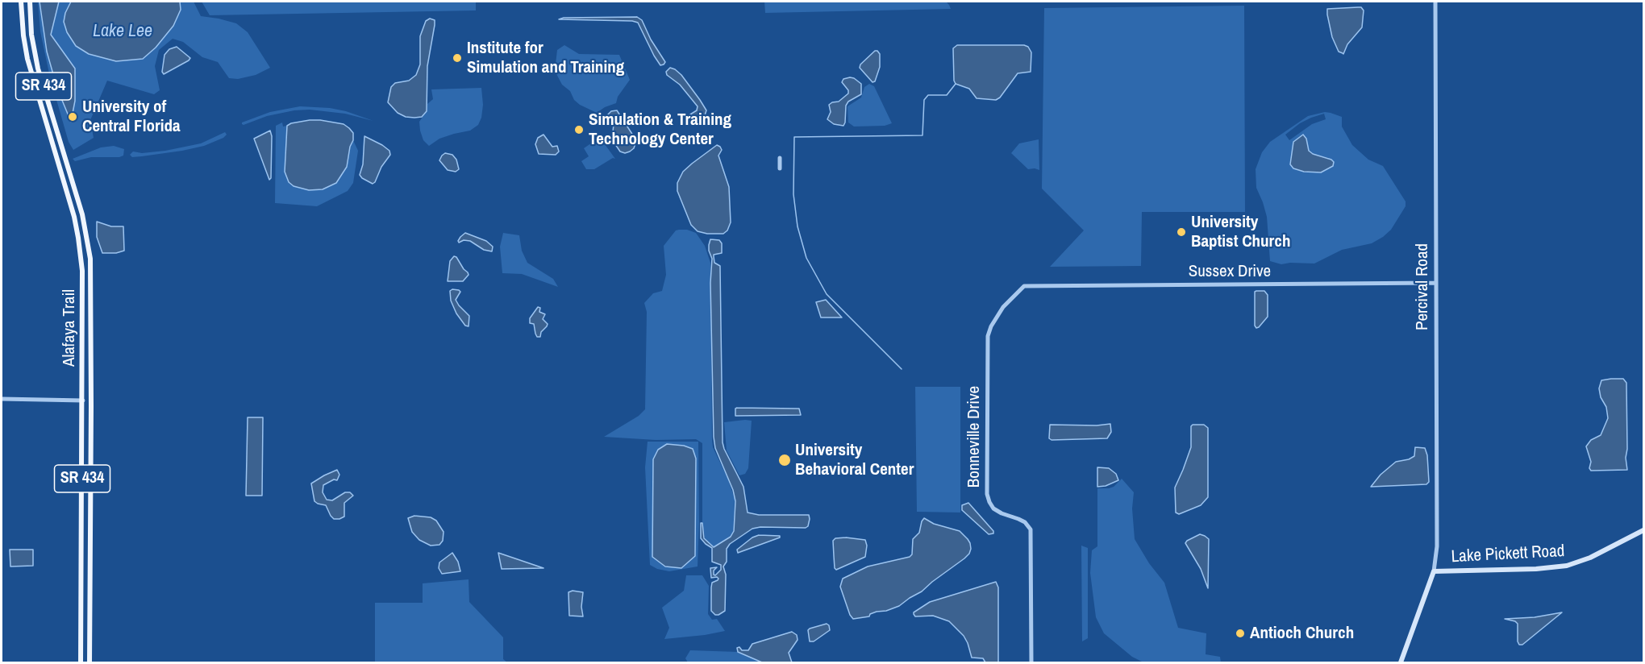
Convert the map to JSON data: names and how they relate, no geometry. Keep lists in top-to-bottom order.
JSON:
{
  "streets": {
    "main road": ["SR 434", "Alafaya Trail", "Lake Pickett Road"],
    "street": ["Sussex Drive", "Percival Road", "Bonneville Drive"]
  },
  "crossings": [
    ["Sussex Drive", "Percival Road"],
    ["Sussex Drive", "Bonneville Drive"],
    ["Percival Road", "Lake Pickett Road"]
  ],
  "water": ["Lake Lee"],
  "places": [
    "Institute for Simulation and Training",
    "University of Central Florida",
    "Simulation & Training Technology Center",
    "University Baptist Church",
    "University Behavioral Center",
    "Antioch Church"
  ]
}
